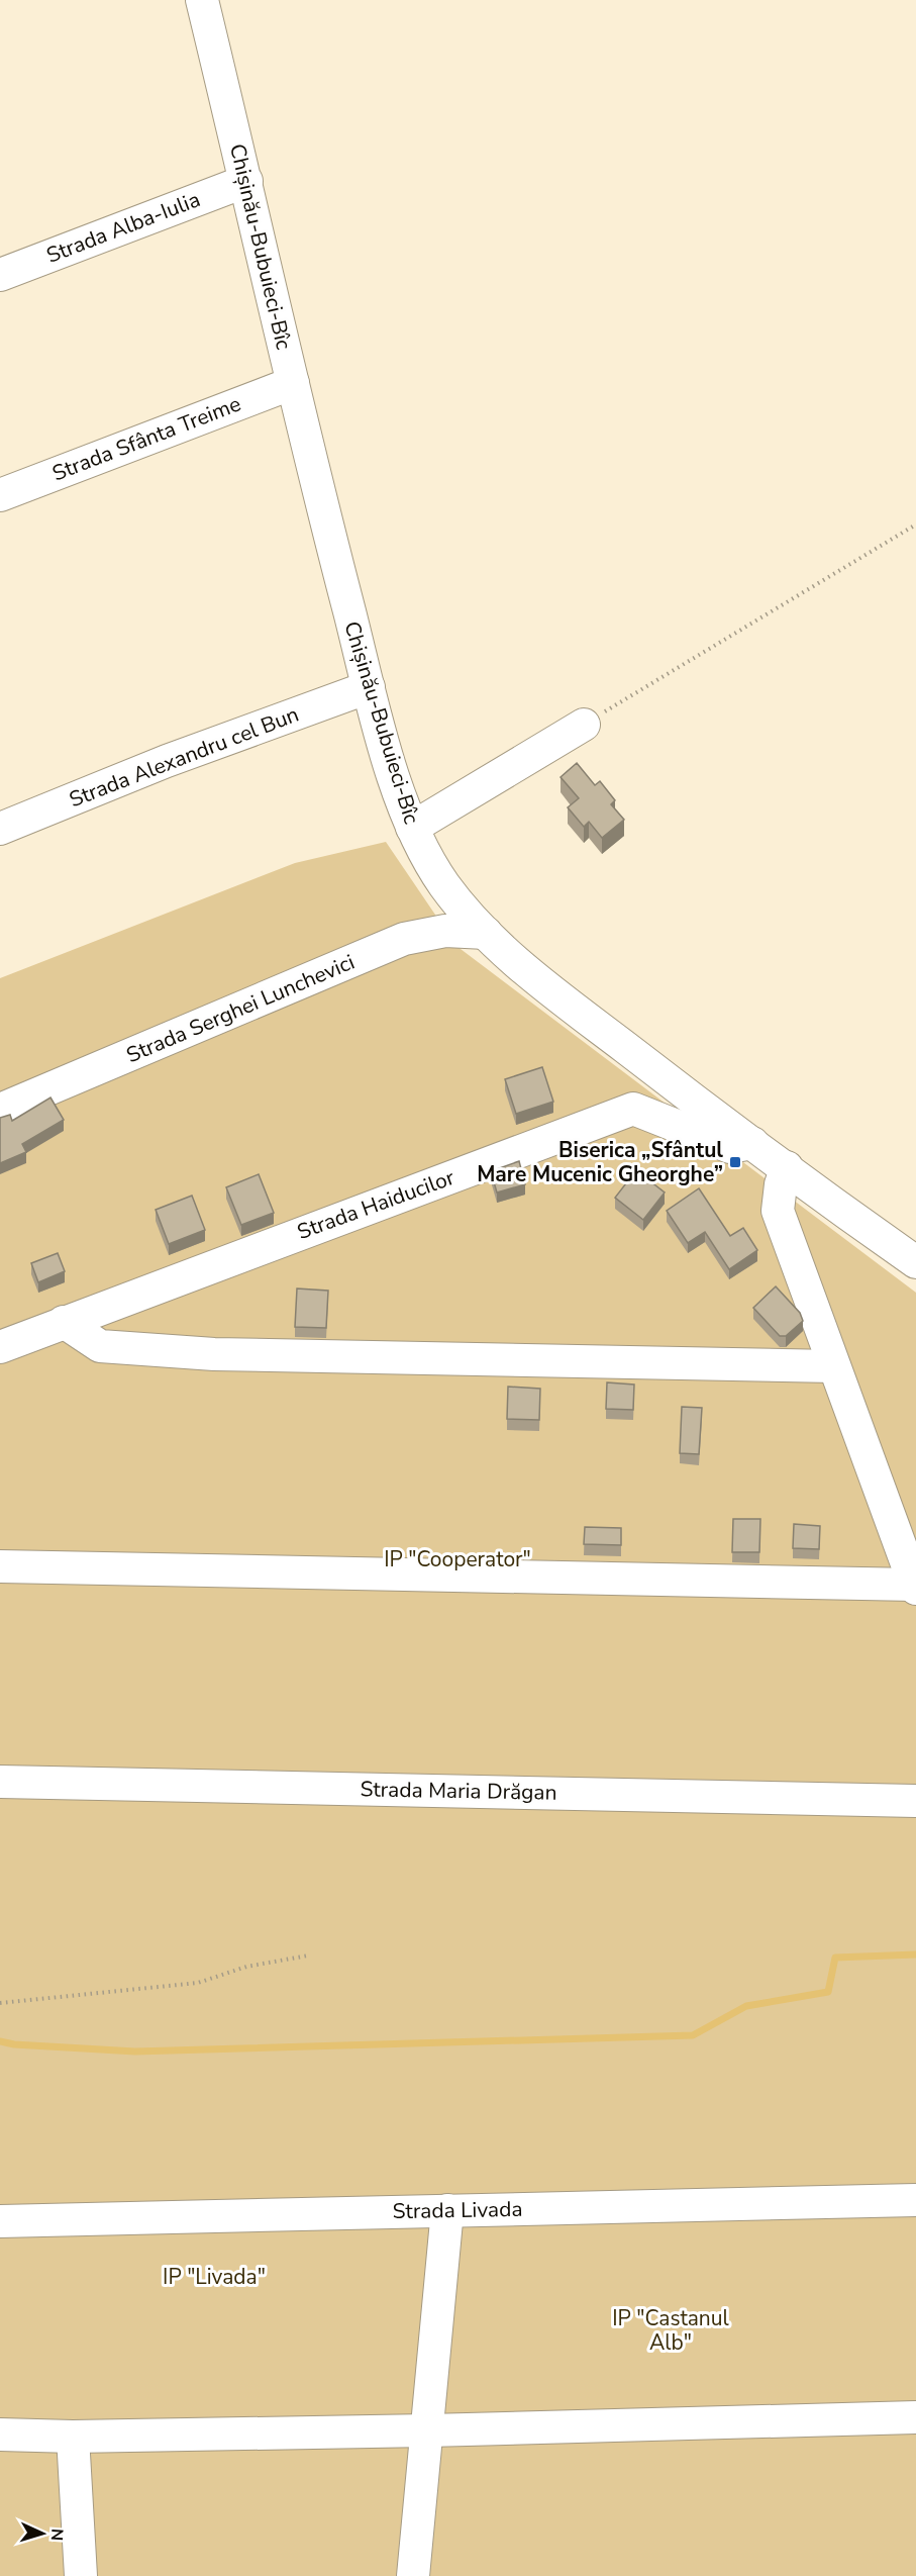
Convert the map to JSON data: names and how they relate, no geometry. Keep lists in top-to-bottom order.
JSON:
{
  "streets": {
    "street": [
      "Strada Alba-Iulia",
      "Chișinău-Bubuieci-Bîc",
      "Strada Sfânta Treime",
      "Strada Alexandru cel Bun",
      "Strada Serghei Lunchevici",
      "Strada Haiducilor",
      "Strada Maria Drăgan",
      "Strada Livada"
    ]
  },
  "crossings": [
    ["Strada Alba-Iulia", "Chișinău-Bubuieci-Bîc"],
    ["Chișinău-Bubuieci-Bîc", "Strada Sfânta Treime"],
    ["Chișinău-Bubuieci-Bîc", "Strada Alexandru cel Bun"],
    ["Chișinău-Bubuieci-Bîc", "Strada Serghei Lunchevici"],
    ["Chișinău-Bubuieci-Bîc", "Strada Haiducilor"]
  ],
  "parks": ["IP \"Cooperator\"", "IP \"Livada\"", "IP \"Castanul Alb\""],
  "places": {
    "transit": ["Biserica „Sfântul Mare Mucenic Gheorghe”"]
  },
  "north": "right"
}
